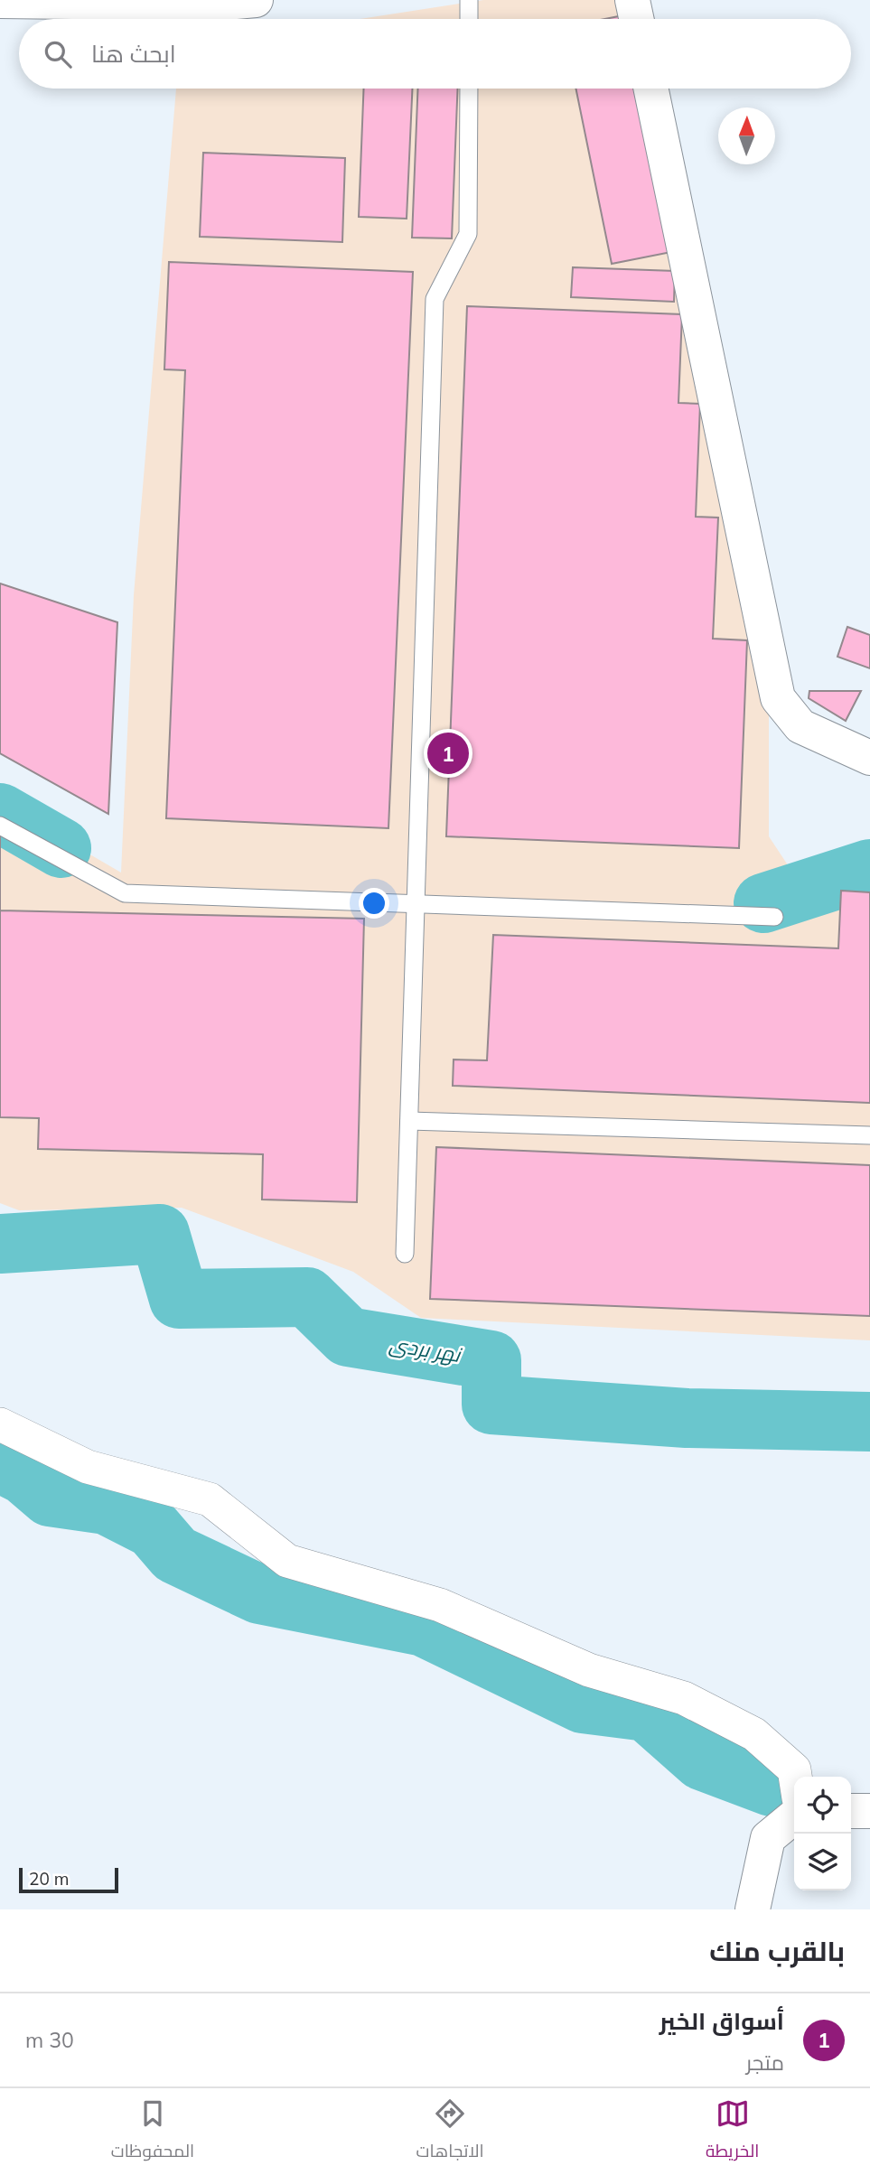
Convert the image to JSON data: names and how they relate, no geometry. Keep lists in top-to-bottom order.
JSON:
{
  "water": ["نهر بردى"],
  "scale_bar": "20 m",
  "north": "top",
  "page": {
    "search": "ابحث هنا",
    "pins": "1",
    "scale": "20 m",
    "heading": "بالقرب منك",
    "list": [
      {
        "mark": "1",
        "name": "أسواق الخير",
        "note": "متجر",
        "value": "30 m"
      }
    ],
    "nav": ["الخريطة", "الاتجاهات", "المحفوظات"]
  }
}
